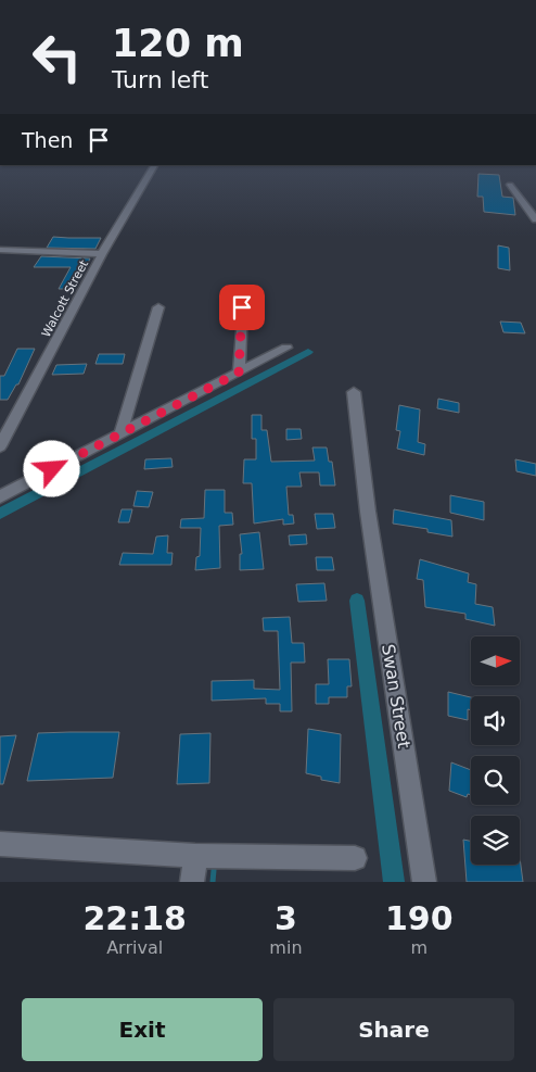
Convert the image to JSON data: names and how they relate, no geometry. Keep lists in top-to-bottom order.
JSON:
{
  "streets": {
    "street": ["Walcott Street", "Swan Street"]
  },
  "north": "right",
  "page": {
    "turn": ["120 m", "Turn left"],
    "then": "Then",
    "eta": [
      "22:18",
      "Arrival",
      "3",
      "min",
      "190",
      "m"
    ],
    "buttons": ["Exit", "Share"]
  }
}
